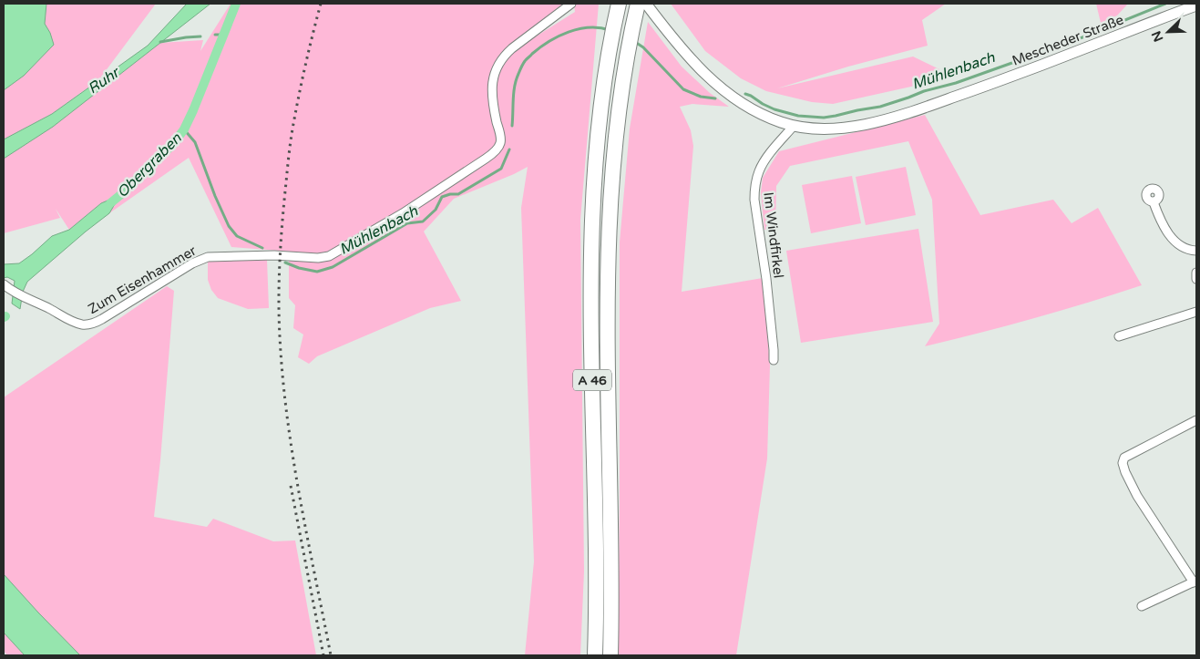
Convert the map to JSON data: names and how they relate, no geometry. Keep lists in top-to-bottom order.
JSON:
{
  "streets": {
    "highway": ["A 46"],
    "street": ["Mescheder Straße", "Im Windfirkel", "Zum Eisenhammer"]
  },
  "crossings": [
    ["Mescheder Straße", "Im Windfirkel"]
  ],
  "water": ["Mühlenbach", "Ruhr", "Obergraben"],
  "north": "bottom left"
}
